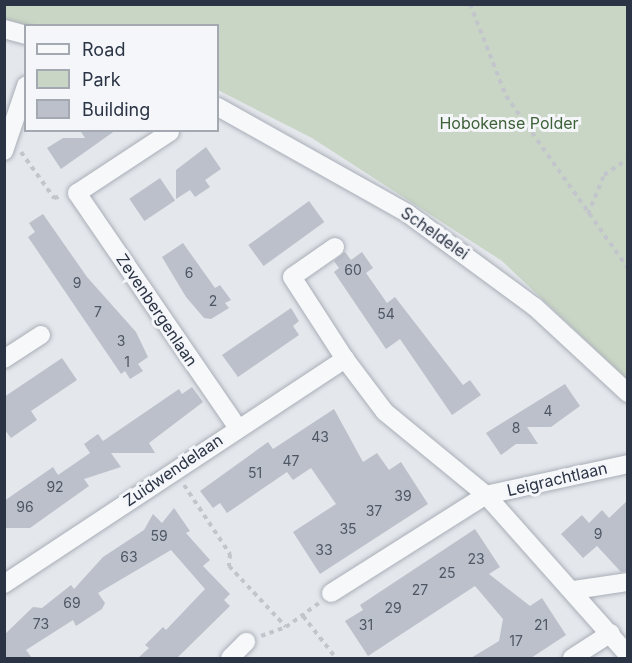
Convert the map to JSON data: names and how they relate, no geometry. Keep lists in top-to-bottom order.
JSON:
{
  "streets": {
    "street": [
      "Scheldelei",
      "Zevenbergenlaan",
      "Zuidwendelaan",
      "Leigrachtlaan"
    ]
  },
  "crossings": [
    ["Zevenbergenlaan", "Zuidwendelaan"]
  ],
  "parks": ["Hobokense Polder"],
  "house_numbers": [
    "60",
    "6",
    "9",
    "2",
    "7",
    "54",
    "3",
    "1",
    "4",
    "8",
    "43",
    "47",
    "51",
    "92",
    "39",
    "96",
    "37",
    "35",
    "9",
    "59",
    "33",
    "63",
    "23",
    "25",
    "27",
    "69",
    "29",
    "73",
    "31",
    "21",
    "17"
  ],
  "legend": ["Road", "Park", "Building"]
}
